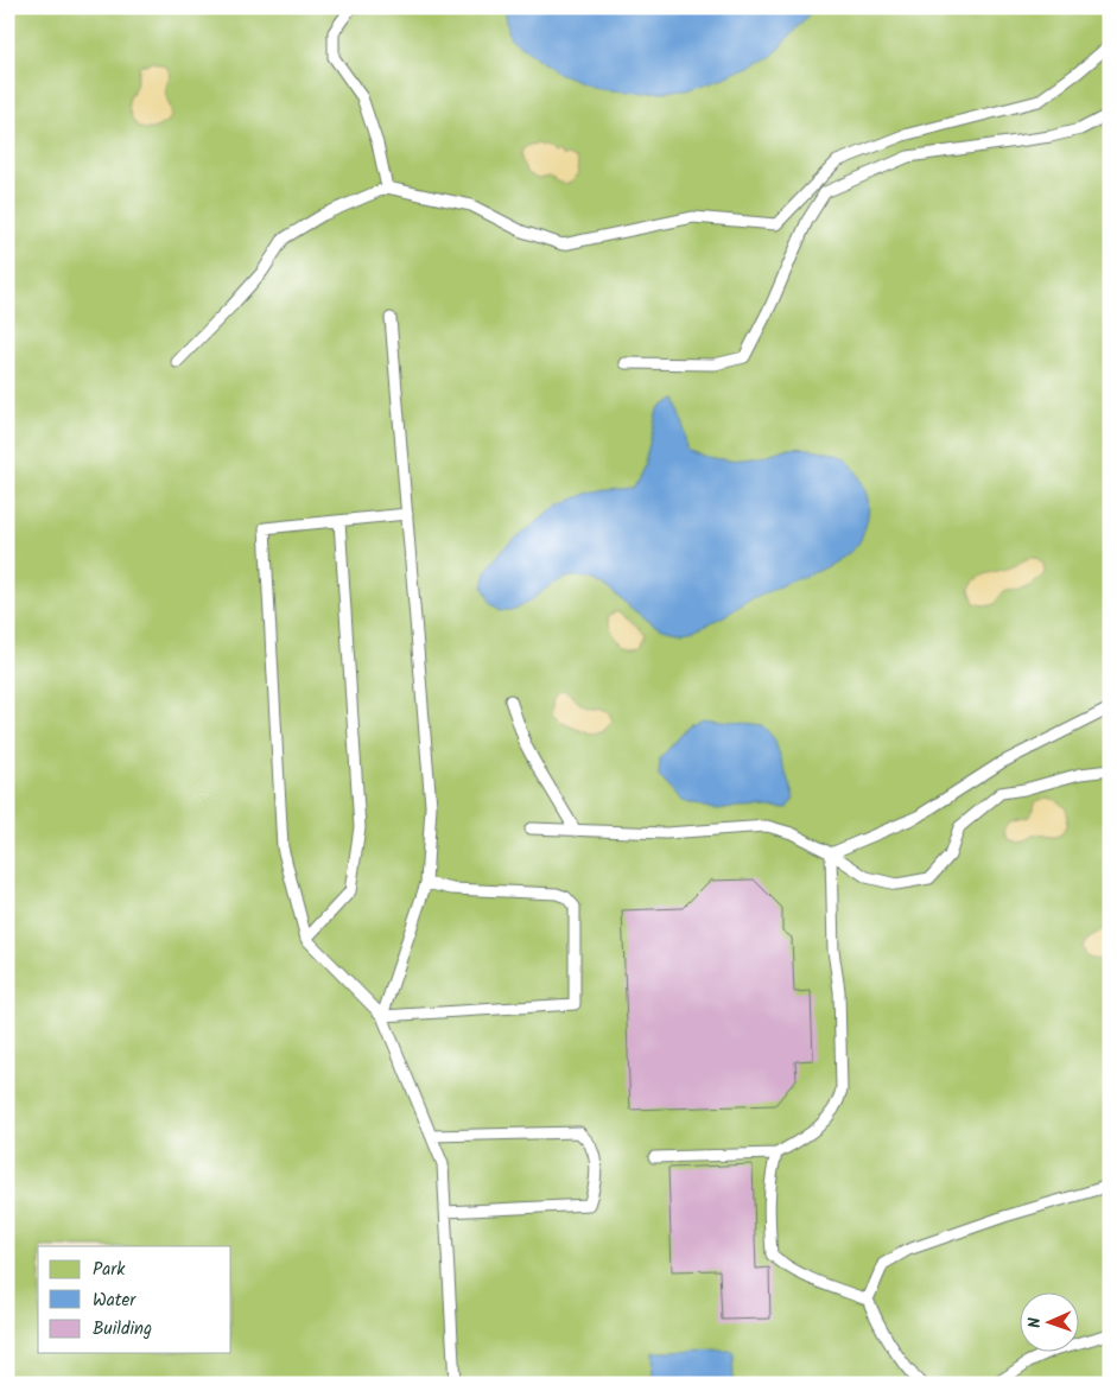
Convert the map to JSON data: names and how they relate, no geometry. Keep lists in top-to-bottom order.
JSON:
{
  "legend": ["Park", "Water", "Building"],
  "north": "left"
}
